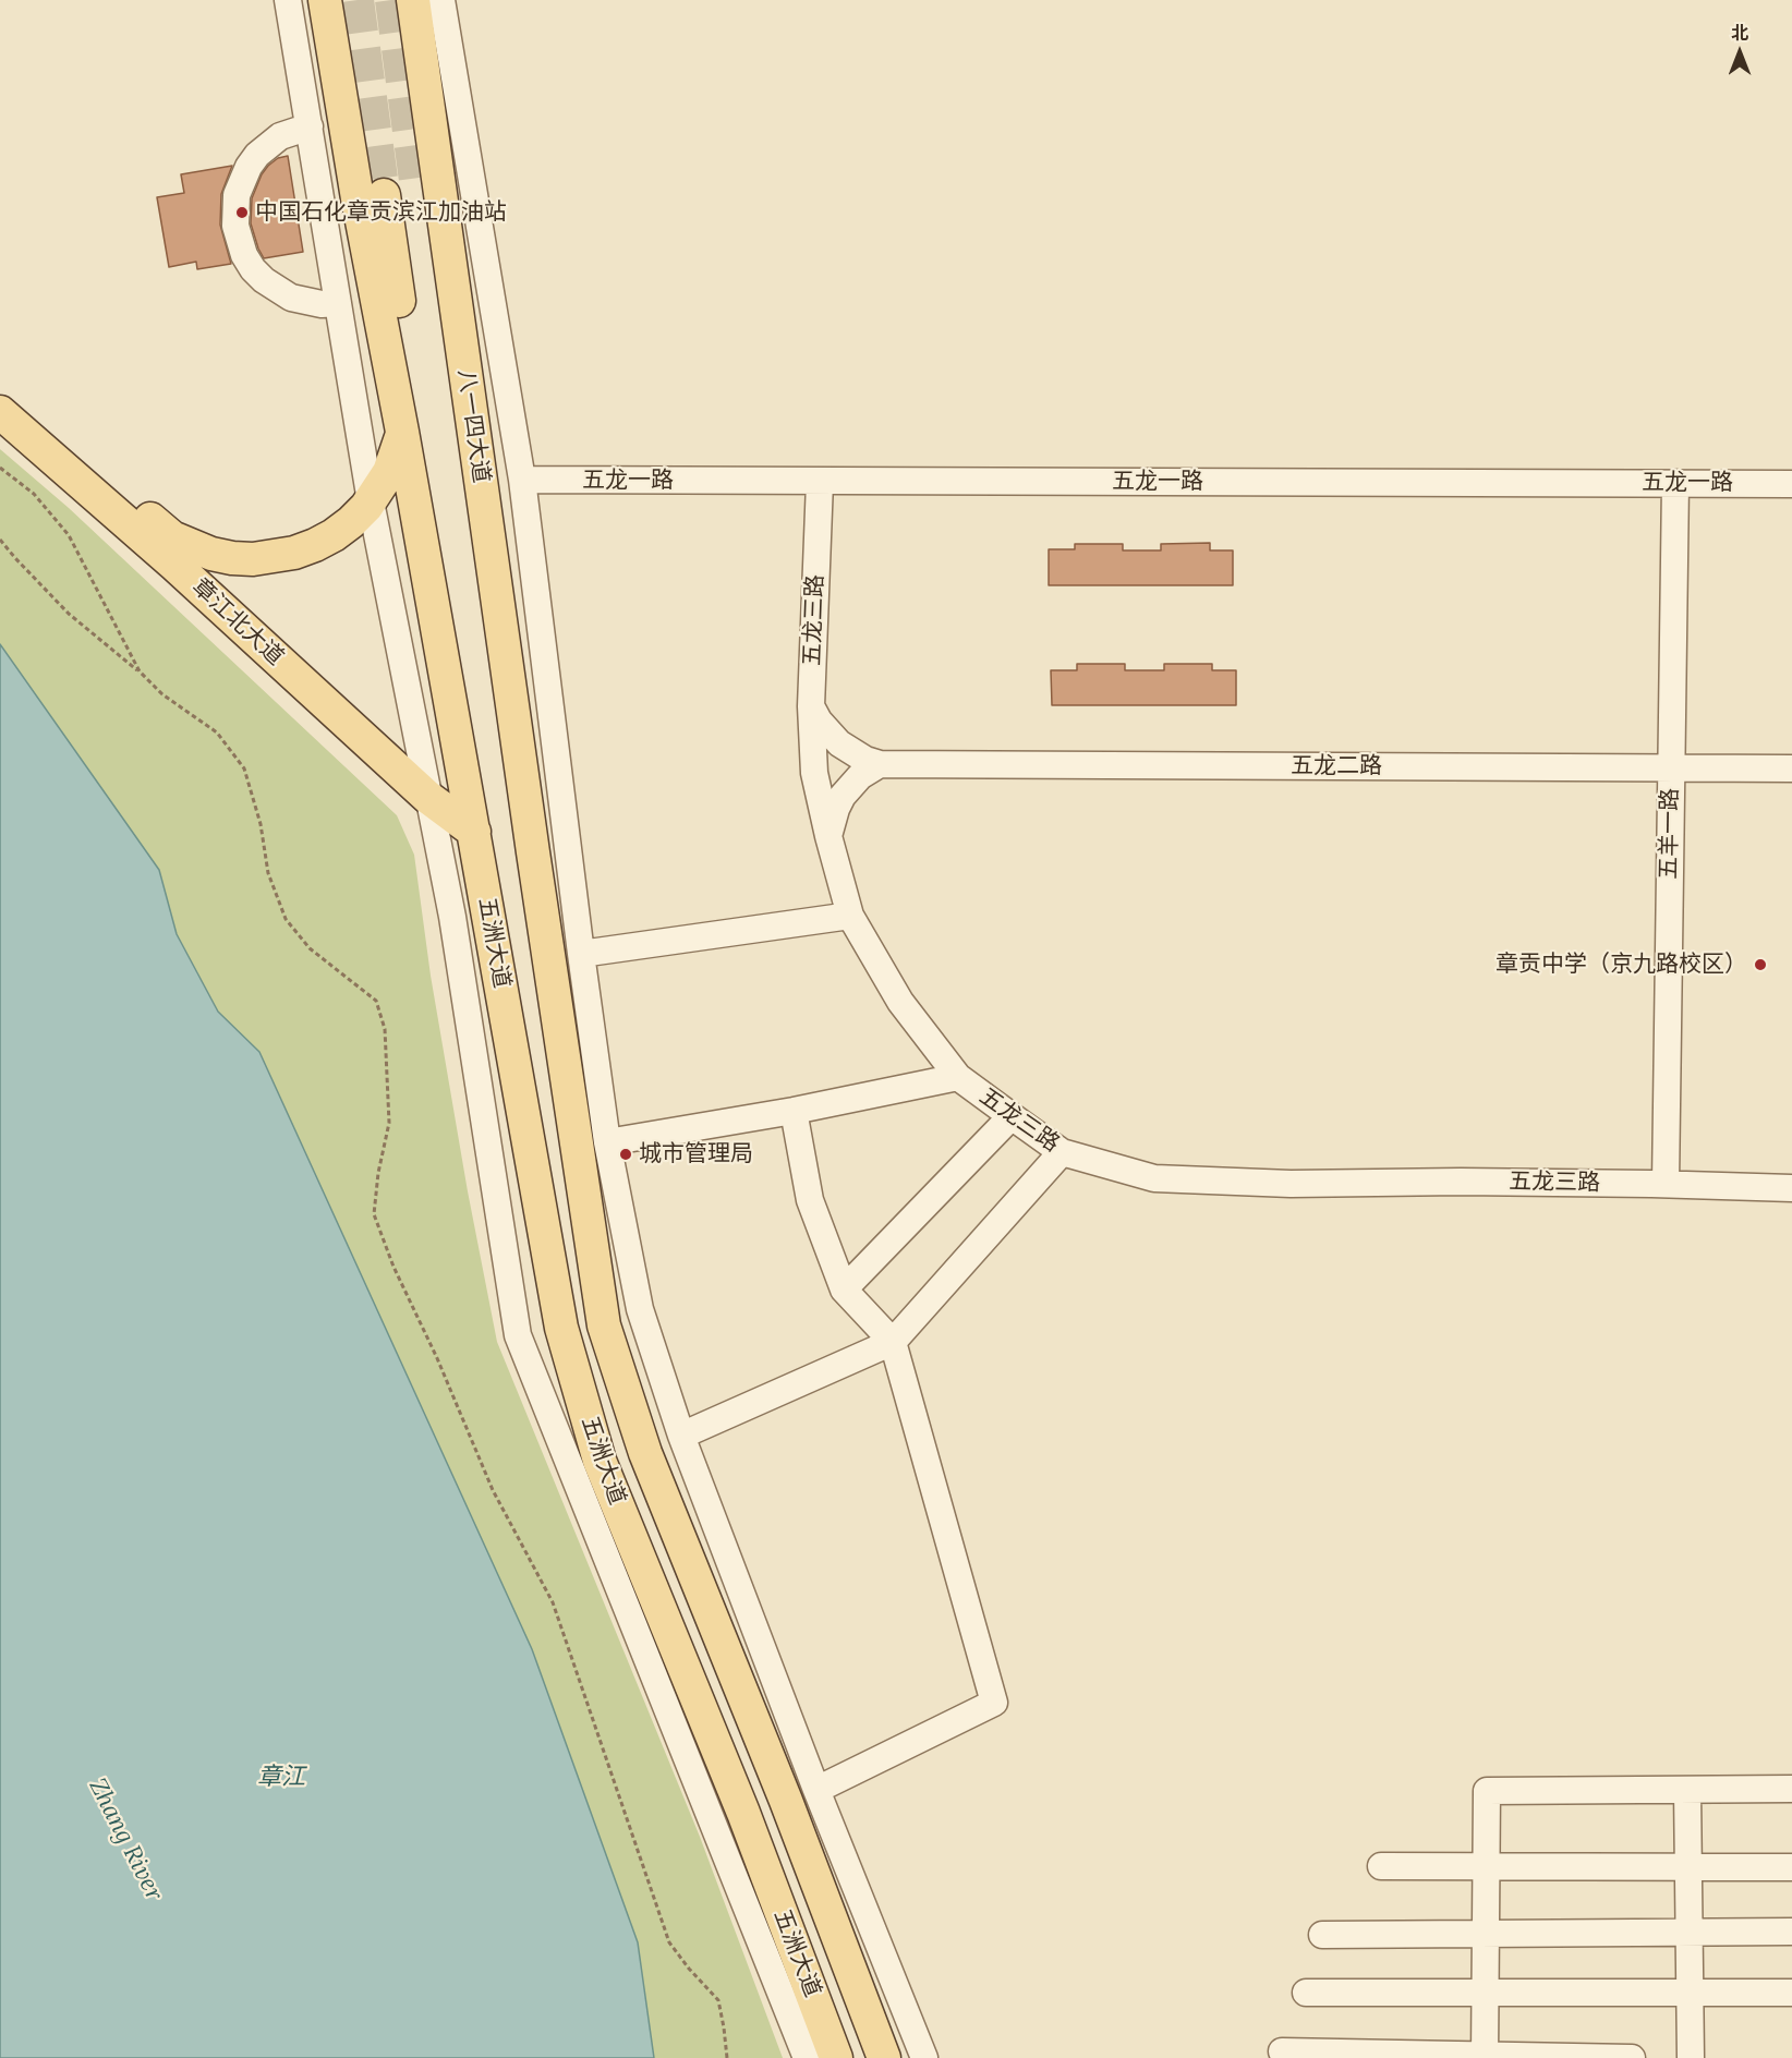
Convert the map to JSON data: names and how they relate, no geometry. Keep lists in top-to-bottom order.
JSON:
{
  "streets": {
    "main road": ["八一四大道", "章江北大道", "五洲大道"],
    "street": [
      "五龙一路",
      "五龙三路",
      "五龙二路",
      "五羊一路"
    ]
  },
  "crossings": [
    ["八一四大道", "五洲大道"],
    ["五龙一路", "五龙三路"],
    ["五龙一路", "五羊一路"],
    ["五龙三路", "五羊一路"],
    ["章江北大道", "五洲大道"],
    ["五龙二路", "五羊一路"]
  ],
  "water": ["章江", "Zhang River"],
  "places": ["中国石化章贡滨江加油站", "章贡中学（京九路校区）", "城市管理局"],
  "north": "top"
}
